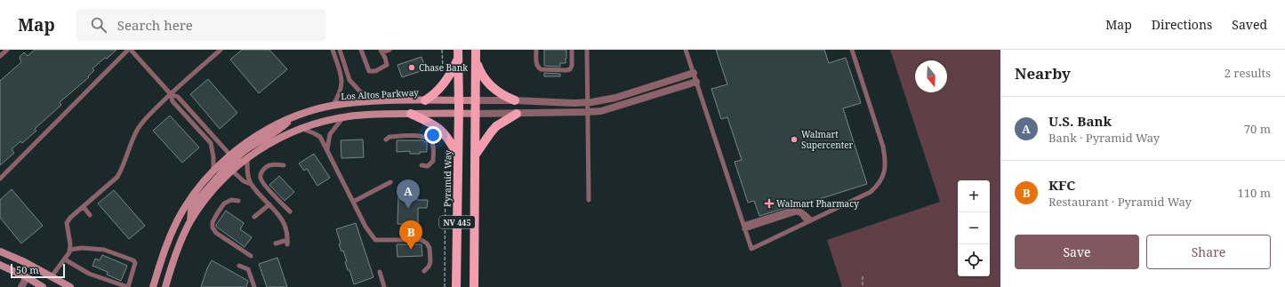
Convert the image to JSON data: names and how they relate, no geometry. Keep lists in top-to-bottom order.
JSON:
{
  "streets": {
    "main road": ["Los Altos Parkway", "Pyramid Way", "NV 445"]
  },
  "crossings": [
    ["Los Altos Parkway", "Pyramid Way"],
    ["Los Altos Parkway", "NV 445"]
  ],
  "places": {
    "other": ["Chase Bank", "Walmart Supercenter"],
    "health": ["Walmart Pharmacy"]
  },
  "scale_bar": "50 m",
  "north": "bottom",
  "page": {
    "header": "Map",
    "search": "Search here",
    "nav": ["Map", "Directions", "Saved"],
    "heading": ["Nearby", "2 results"],
    "list": [
      {
        "mark": "A",
        "name": "U.S. Bank",
        "note": "Bank · Pyramid Way",
        "value": "70 m"
      },
      {
        "mark": "B",
        "name": "KFC",
        "note": "Restaurant · Pyramid Way",
        "value": "110 m"
      }
    ],
    "pins": ["A", "B"],
    "map_buttons": ["+", "−"],
    "buttons": ["Save", "Share"],
    "scale": "50 m"
  }
}
